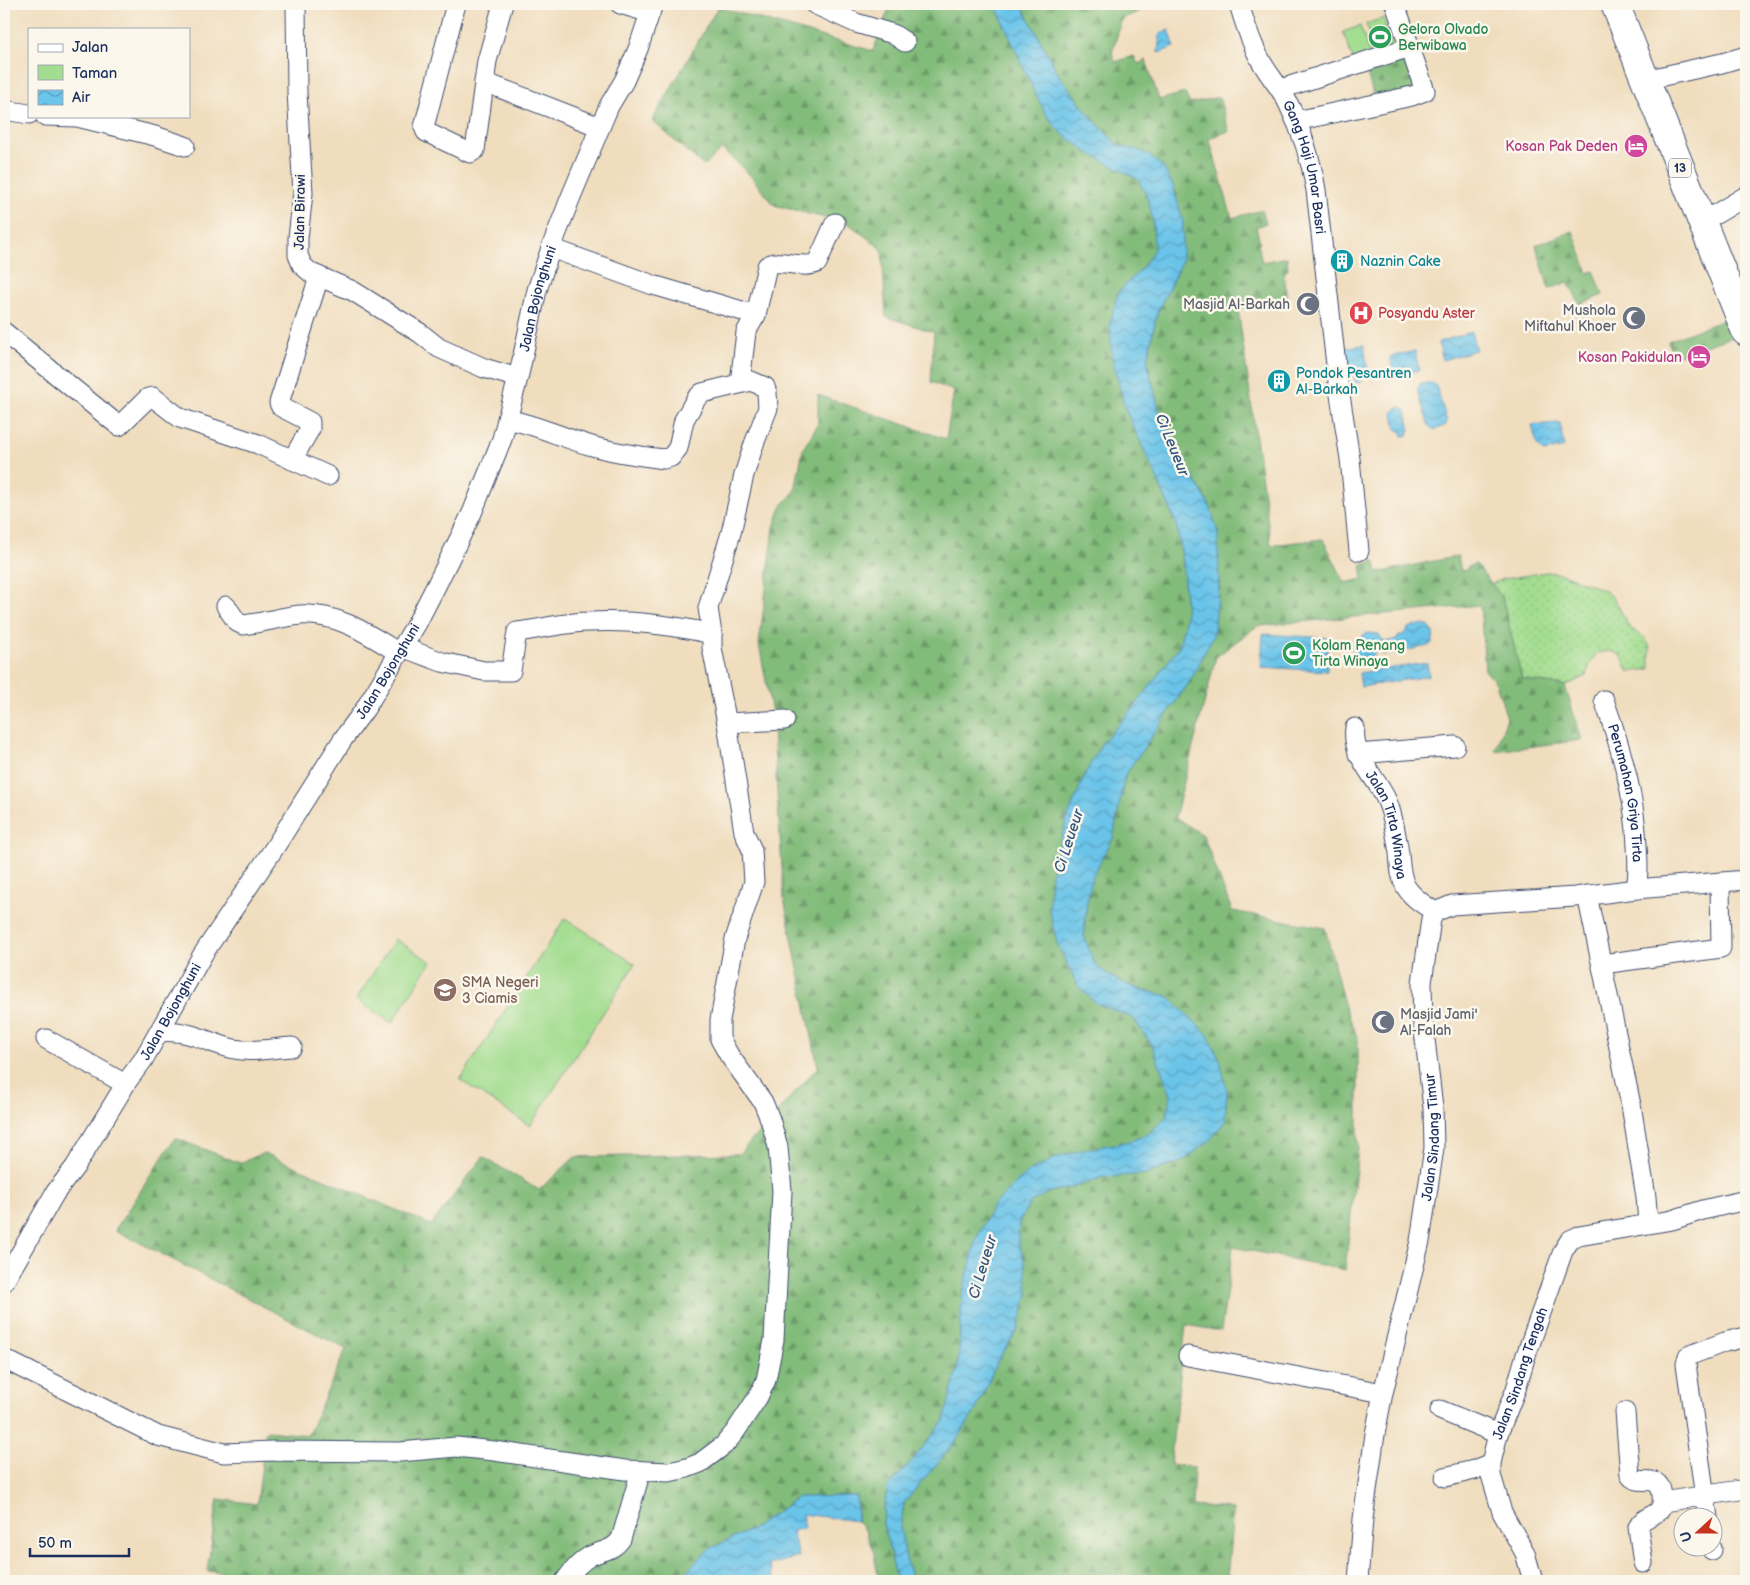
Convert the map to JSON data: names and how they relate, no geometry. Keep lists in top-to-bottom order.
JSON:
{
  "streets": {
    "highway": ["13"],
    "street": [
      "Gang Haji Umar Basri",
      "Jalan Birawi",
      "Jalan Bojonghuni",
      "Perumahan Griya Tirta",
      "Jalan Tirta Winaya",
      "Jalan Sindang Timur",
      "Jalan Sindang Tengah"
    ]
  },
  "crossings": [
    ["Jalan Birawi", "Jalan Bojonghuni"],
    ["Jalan Tirta Winaya", "Jalan Sindang Timur"]
  ],
  "water": ["Ci Leueur"],
  "places": {
    "sports": ["Gelora Olvado Berwibawa", "Kolam Renang Tirta Winaya"],
    "hotel": ["Kosan Pak Deden", "Kosan Pakidulan"],
    "building": ["Naznin Cake", "Pondok Pesantren Al-Barkah"],
    "mosque": ["Masjid Al-Barkah", "Mushola Miftahul Khoer", "Masjid Jami' Al-Falah"],
    "hospital": ["Posyandu Aster"],
    "school or university": ["SMA Negeri 3 Ciamis"]
  },
  "legend": ["Jalan", "Taman", "Air"],
  "scale_bar": "50 m",
  "north": "left"
}
